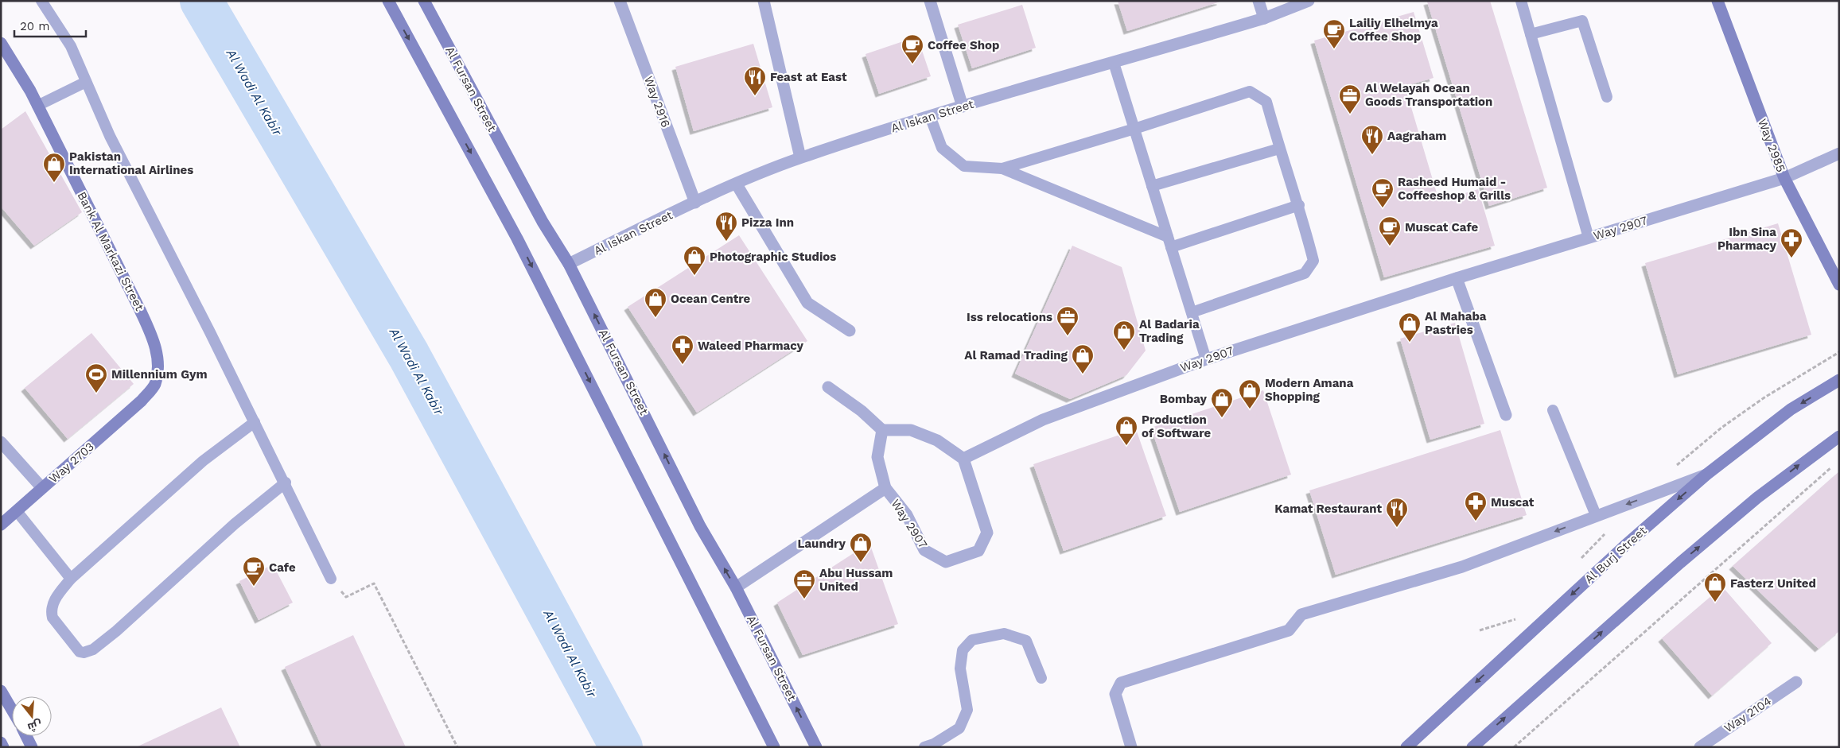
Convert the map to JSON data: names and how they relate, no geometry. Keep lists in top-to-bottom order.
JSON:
{
  "streets": {
    "street": [
      "Al Fursan Street",
      "Way 2916",
      "Al Iskan Street",
      "Way 2985",
      "Way 2907",
      "Bank Al Markazi Street",
      "Way 2703",
      "Al Burj Street",
      "Way 2104"
    ]
  },
  "crossings": [
    ["Al Fursan Street", "Al Iskan Street"],
    ["Al Fursan Street", "Way 2907"],
    ["Way 2916", "Al Iskan Street"],
    ["Way 2985", "Way 2907"],
    ["Bank Al Markazi Street", "Way 2703"]
  ],
  "water": ["Al Wadi Al Kabir"],
  "places": {
    "cafe": [
      "Lailiy Elhelmya Coffee Shop",
      "Coffee Shop",
      "Rasheed Humaid - Coffeeshop & Grills",
      "Muscat Cafe",
      "Cafe"
    ],
    "restaurant": [
      "Feast at East",
      "Aagraham",
      "Pizza Inn",
      "Kamat Restaurant"
    ],
    "office": ["Al Welayah Ocean Goods Transportation", "Iss relocations", "Abu Hussam United"],
    "shop": [
      "Pakistan International Airlines",
      "Photographic Studios",
      "Ocean Centre",
      "Al Mahaba Pastries",
      "Al Badaria Trading",
      "Al Ramad Trading",
      "Modern Amana Shopping",
      "Bombay",
      "Production of Software",
      "Laundry",
      "Fasterz United"
    ],
    "pharmacy": ["Ibn Sina Pharmacy", "Waleed Pharmacy", "Muscat"],
    "sports": ["Millennium Gym"]
  },
  "scale_bar": "20 m",
  "north": "bottom"
}
